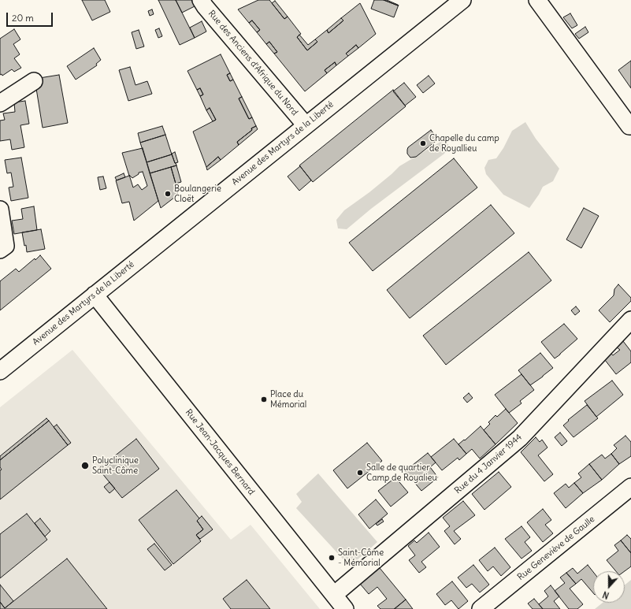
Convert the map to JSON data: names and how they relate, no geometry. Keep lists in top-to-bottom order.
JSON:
{
  "streets": {
    "street": [
      "Rue des Anciens d'Afrique du Nord",
      "Avenue des Martyrs de la Liberté",
      "Rue Jean-Jacques Bernard",
      "Rue du 4 Janvier 1944",
      "Rue Geneviève de Gaulle"
    ]
  },
  "crossings": [
    ["Rue des Anciens d'Afrique du Nord", "Avenue des Martyrs de la Liberté"],
    ["Avenue des Martyrs de la Liberté", "Rue Jean-Jacques Bernard"],
    ["Rue Jean-Jacques Bernard", "Rue du 4 Janvier 1944"]
  ],
  "places": [
    "Chapelle du camp de Royallieu",
    "Boulangerie Cloët",
    "Place du Mémorial",
    "Polyclinique Saint-Côme",
    "Salle de quartier Camp de Royalieu",
    "Saint-Côme - Mémorial"
  ],
  "scale_bar": "20 m",
  "north": "bottom"
}
